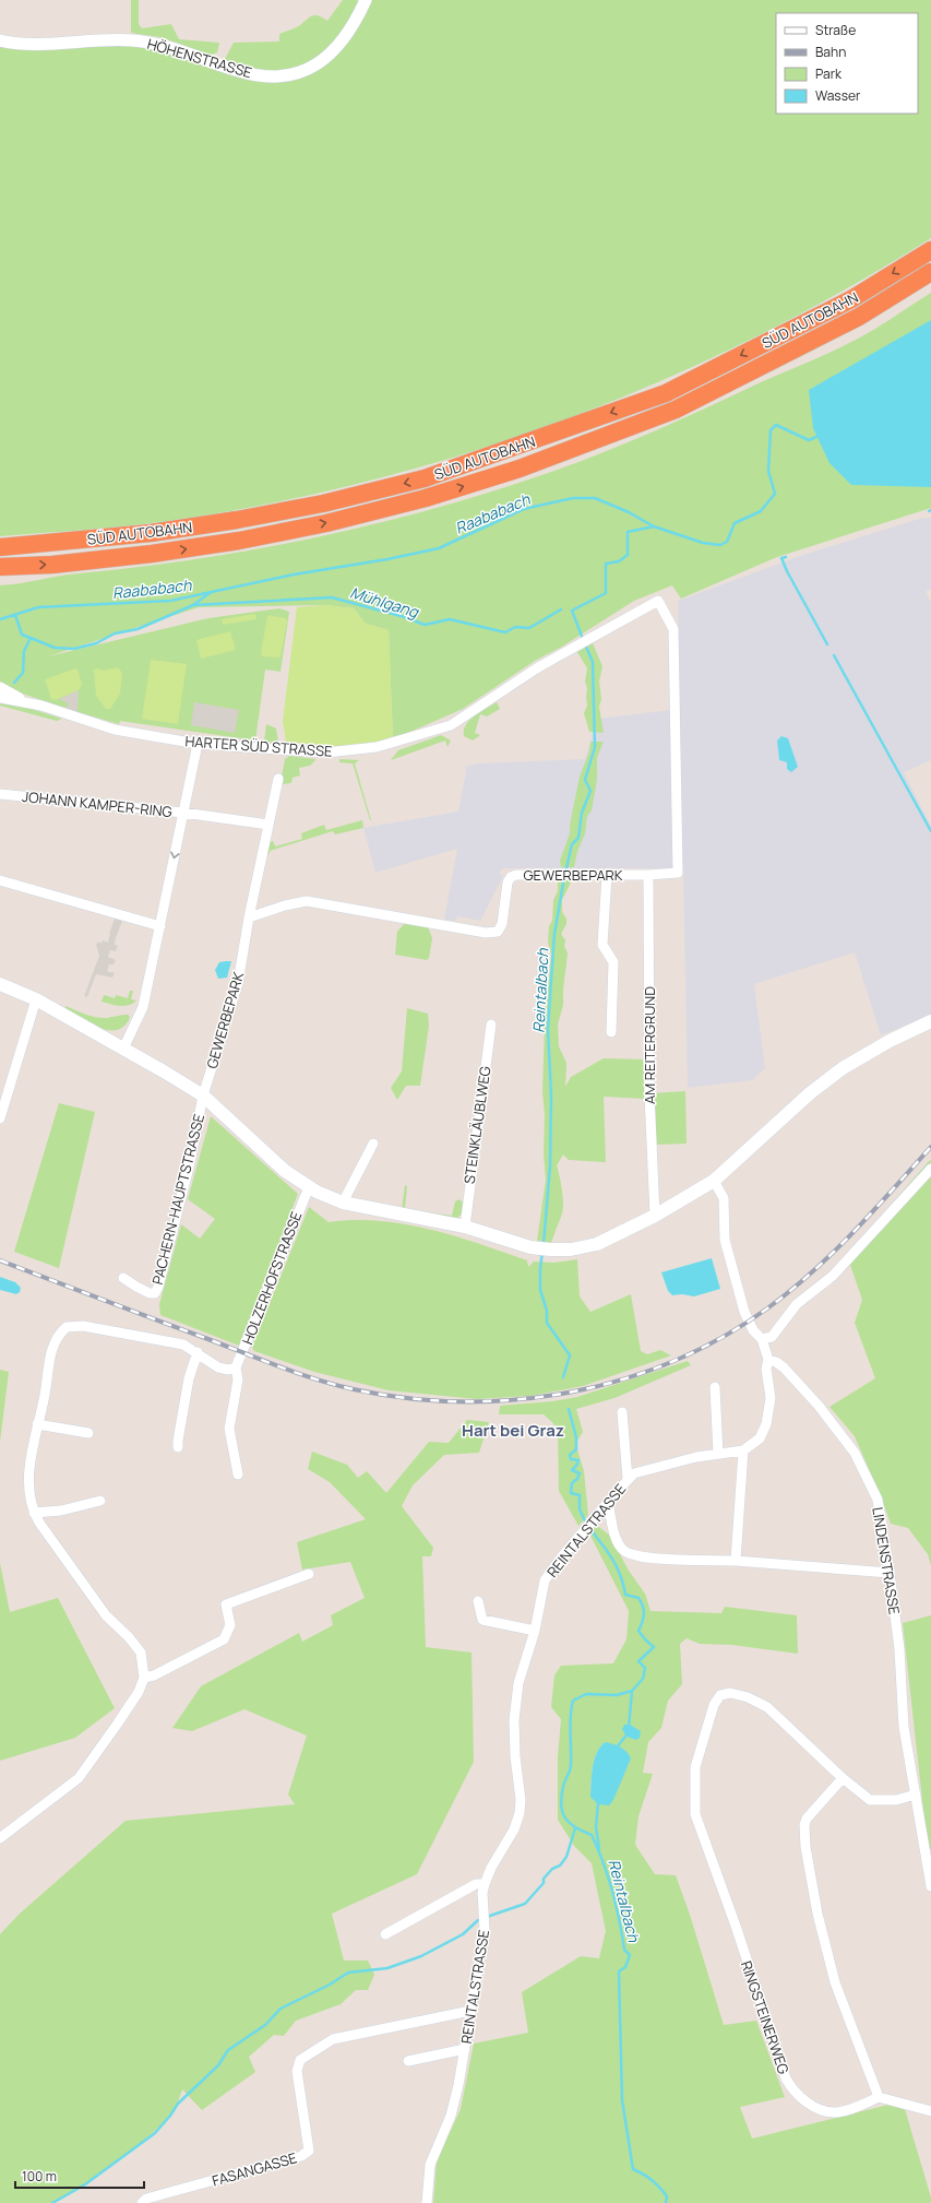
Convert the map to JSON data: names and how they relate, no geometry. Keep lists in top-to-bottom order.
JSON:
{
  "streets": {
    "highway": ["SÜD AUTOBAHN"],
    "main road": ["PACHERN-HAUPTSTRASSE"],
    "street": [
      "HÖHENSTRASSE",
      "HARTER SÜD STRASSE",
      "JOHANN KAMPER-RING",
      "GEWERBEPARK",
      "AM REITERGRUND",
      "STEINKLÄUBLWEG",
      "HOLZERHOFSTRASSE",
      "REINTALSTRASSE",
      "LINDENSTRASSE",
      "RINGSTEINERWEG",
      "FASANGASSE"
    ]
  },
  "crossings": [
    ["HARTER SÜD STRASSE", "GEWERBEPARK"],
    ["JOHANN KAMPER-RING", "PACHERN-HAUPTSTRASSE"],
    ["GEWERBEPARK", "AM REITERGRUND"],
    ["GEWERBEPARK", "PACHERN-HAUPTSTRASSE"],
    ["AM REITERGRUND", "PACHERN-HAUPTSTRASSE"],
    ["STEINKLÄUBLWEG", "PACHERN-HAUPTSTRASSE"],
    ["PACHERN-HAUPTSTRASSE", "HOLZERHOFSTRASSE"],
    ["REINTALSTRASSE", "FASANGASSE"],
    ["LINDENSTRASSE", "RINGSTEINERWEG"]
  ],
  "districts": ["Hart bei Graz"],
  "water": ["Raababach", "Mühlgang", "Reintalbach"],
  "legend": [
    "Straße",
    "Bahn",
    "Park",
    "Wasser"
  ],
  "scale_bar": "100 m"
}
